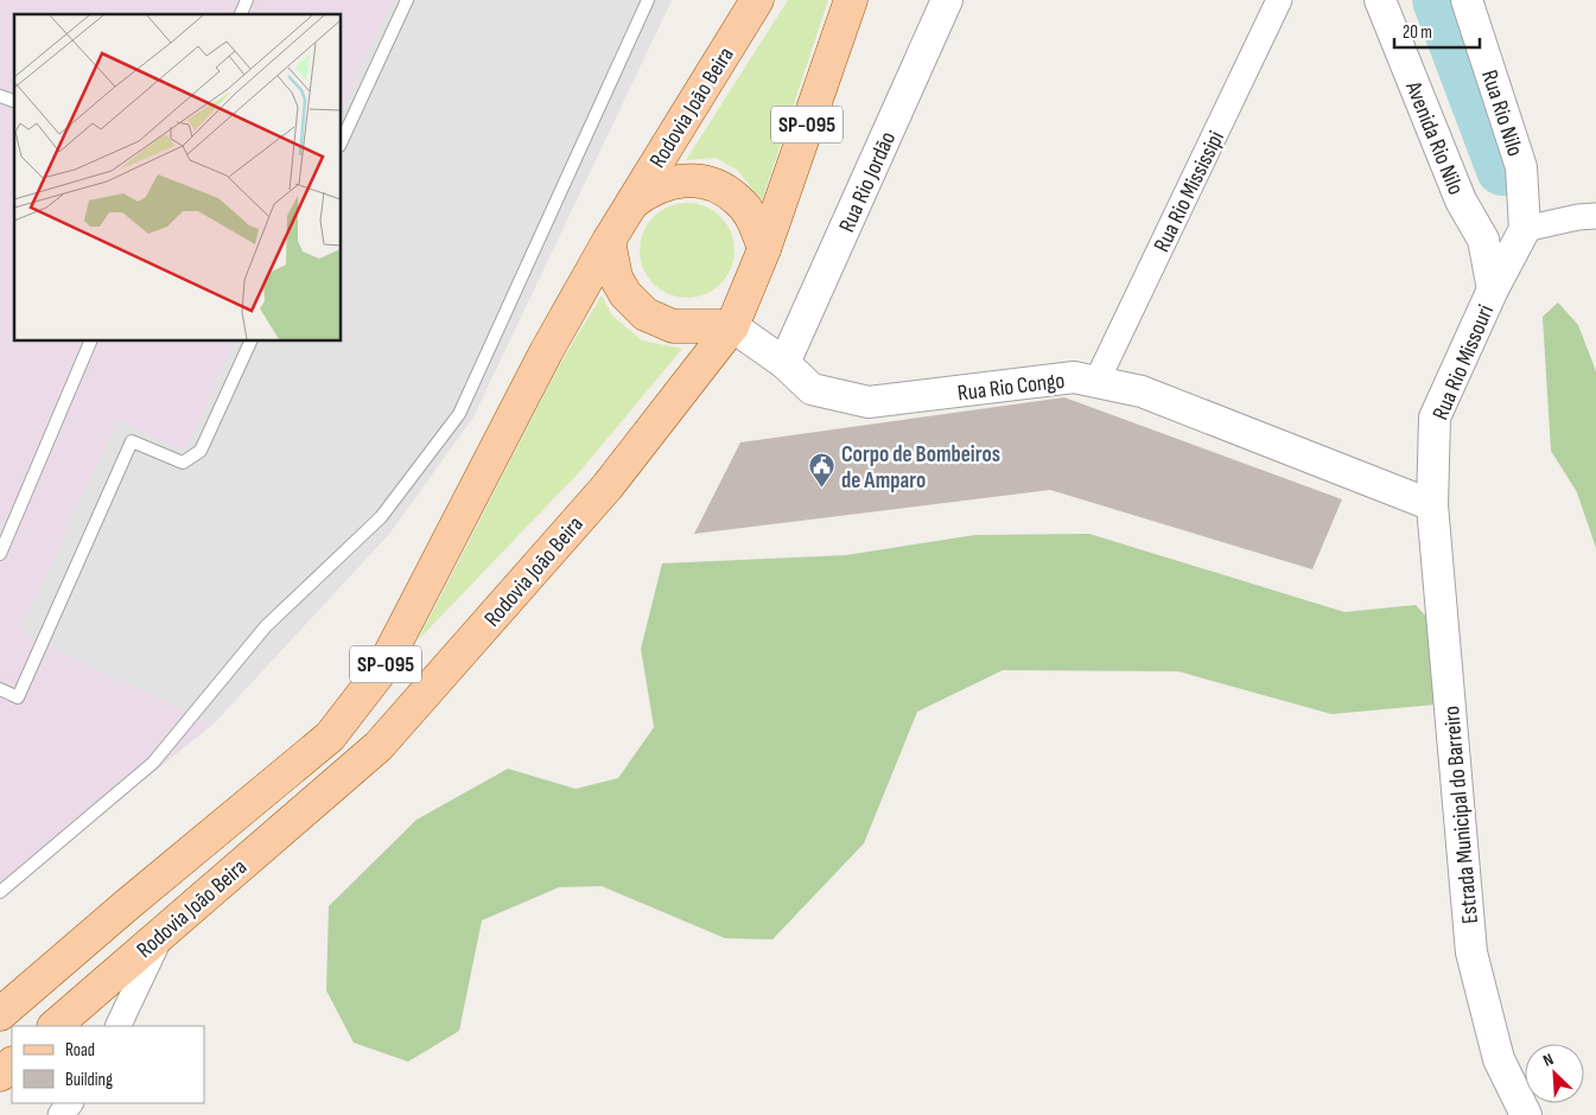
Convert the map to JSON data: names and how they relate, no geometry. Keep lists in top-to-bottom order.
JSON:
{
  "streets": {
    "main road": ["Rodovia João Beira", "SP-095"],
    "street": [
      "Rua Rio Nilo",
      "Avenida Rio Nilo",
      "Rua Rio Jordão",
      "Rua Rio Mississipi",
      "Rua Rio Missouri",
      "Rua Rio Congo",
      "Estrada Municipal do Barreiro"
    ]
  },
  "crossings": [
    ["Rodovia João Beira", "Rua Rio Congo"],
    ["Rua Rio Nilo", "Rua Rio Missouri"],
    ["Avenida Rio Nilo", "Rua Rio Missouri"],
    ["Rua Rio Jordão", "Rua Rio Congo"],
    ["Rua Rio Mississipi", "Rua Rio Congo"],
    ["Rua Rio Missouri", "Rua Rio Congo"],
    ["Rua Rio Missouri", "Estrada Municipal do Barreiro"],
    ["Rua Rio Congo", "Estrada Municipal do Barreiro"]
  ],
  "places": {
    "public building": ["Corpo de Bombeiros de Amparo"]
  },
  "legend": ["Road", "Building"],
  "scale_bar": "20 m",
  "north": "top left"
}
